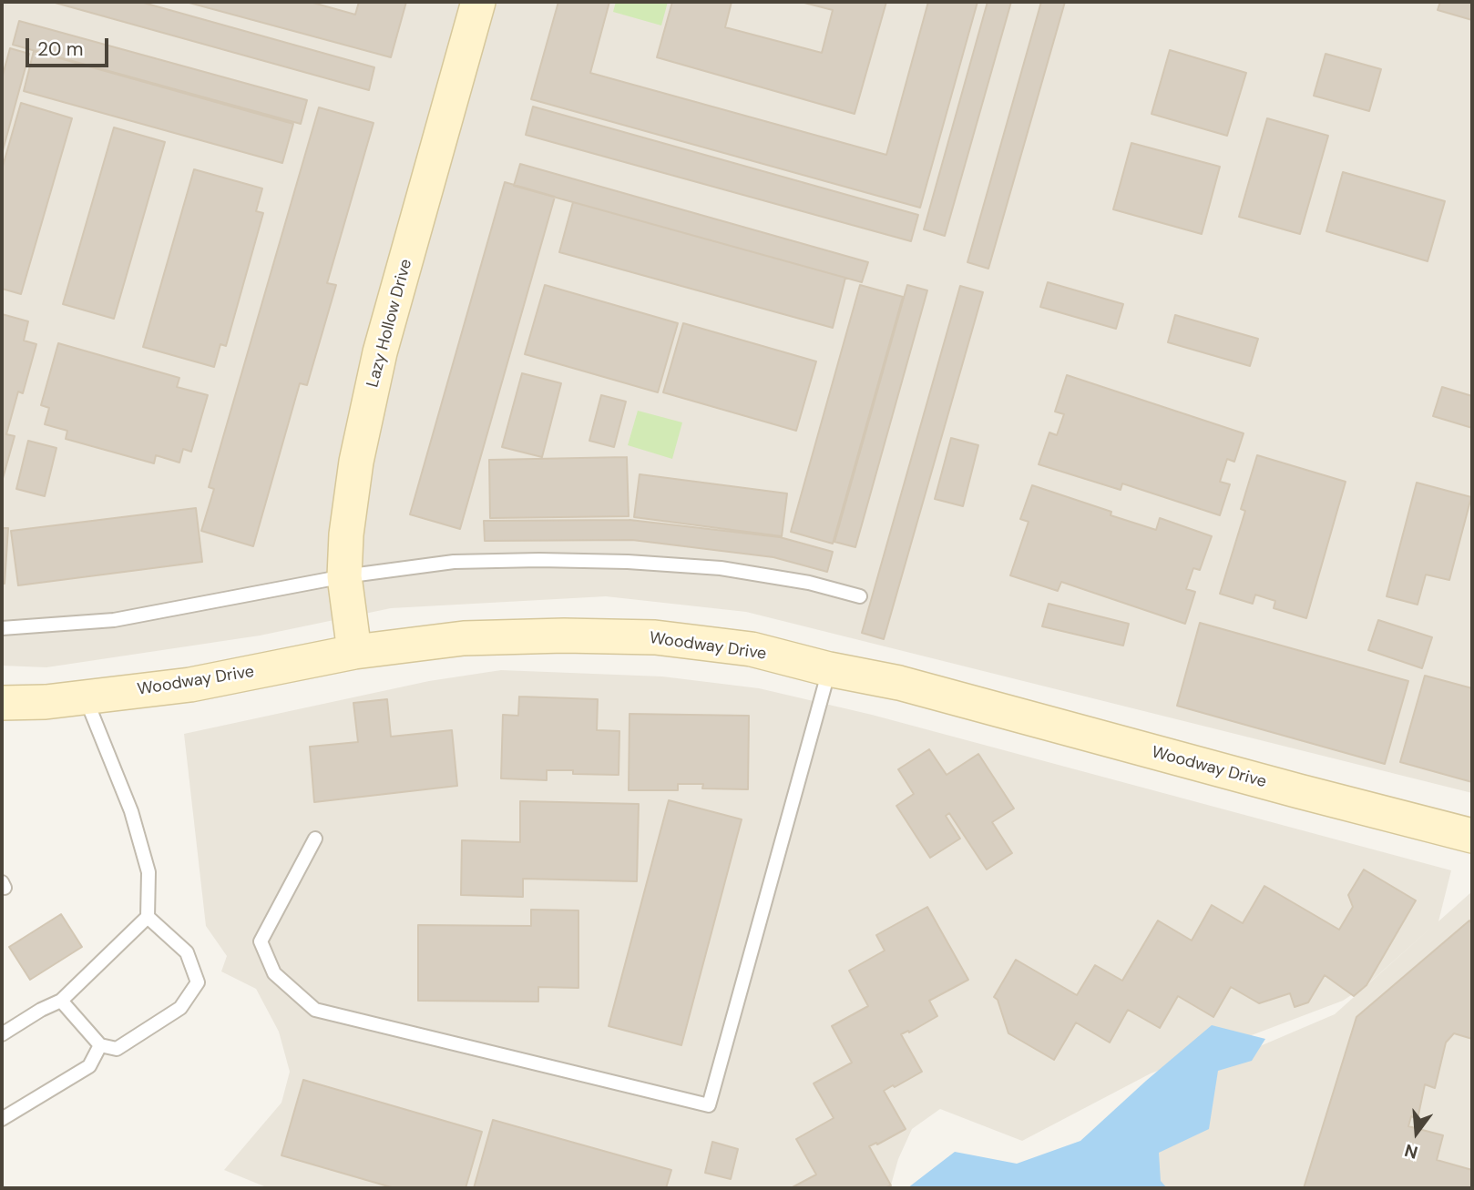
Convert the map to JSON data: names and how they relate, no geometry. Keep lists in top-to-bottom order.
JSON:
{
  "streets": {
    "street": ["Lazy Hollow Drive", "Woodway Drive"]
  },
  "crossings": [
    ["Lazy Hollow Drive", "Woodway Drive"]
  ],
  "scale_bar": "20 m",
  "north": "bottom"
}
